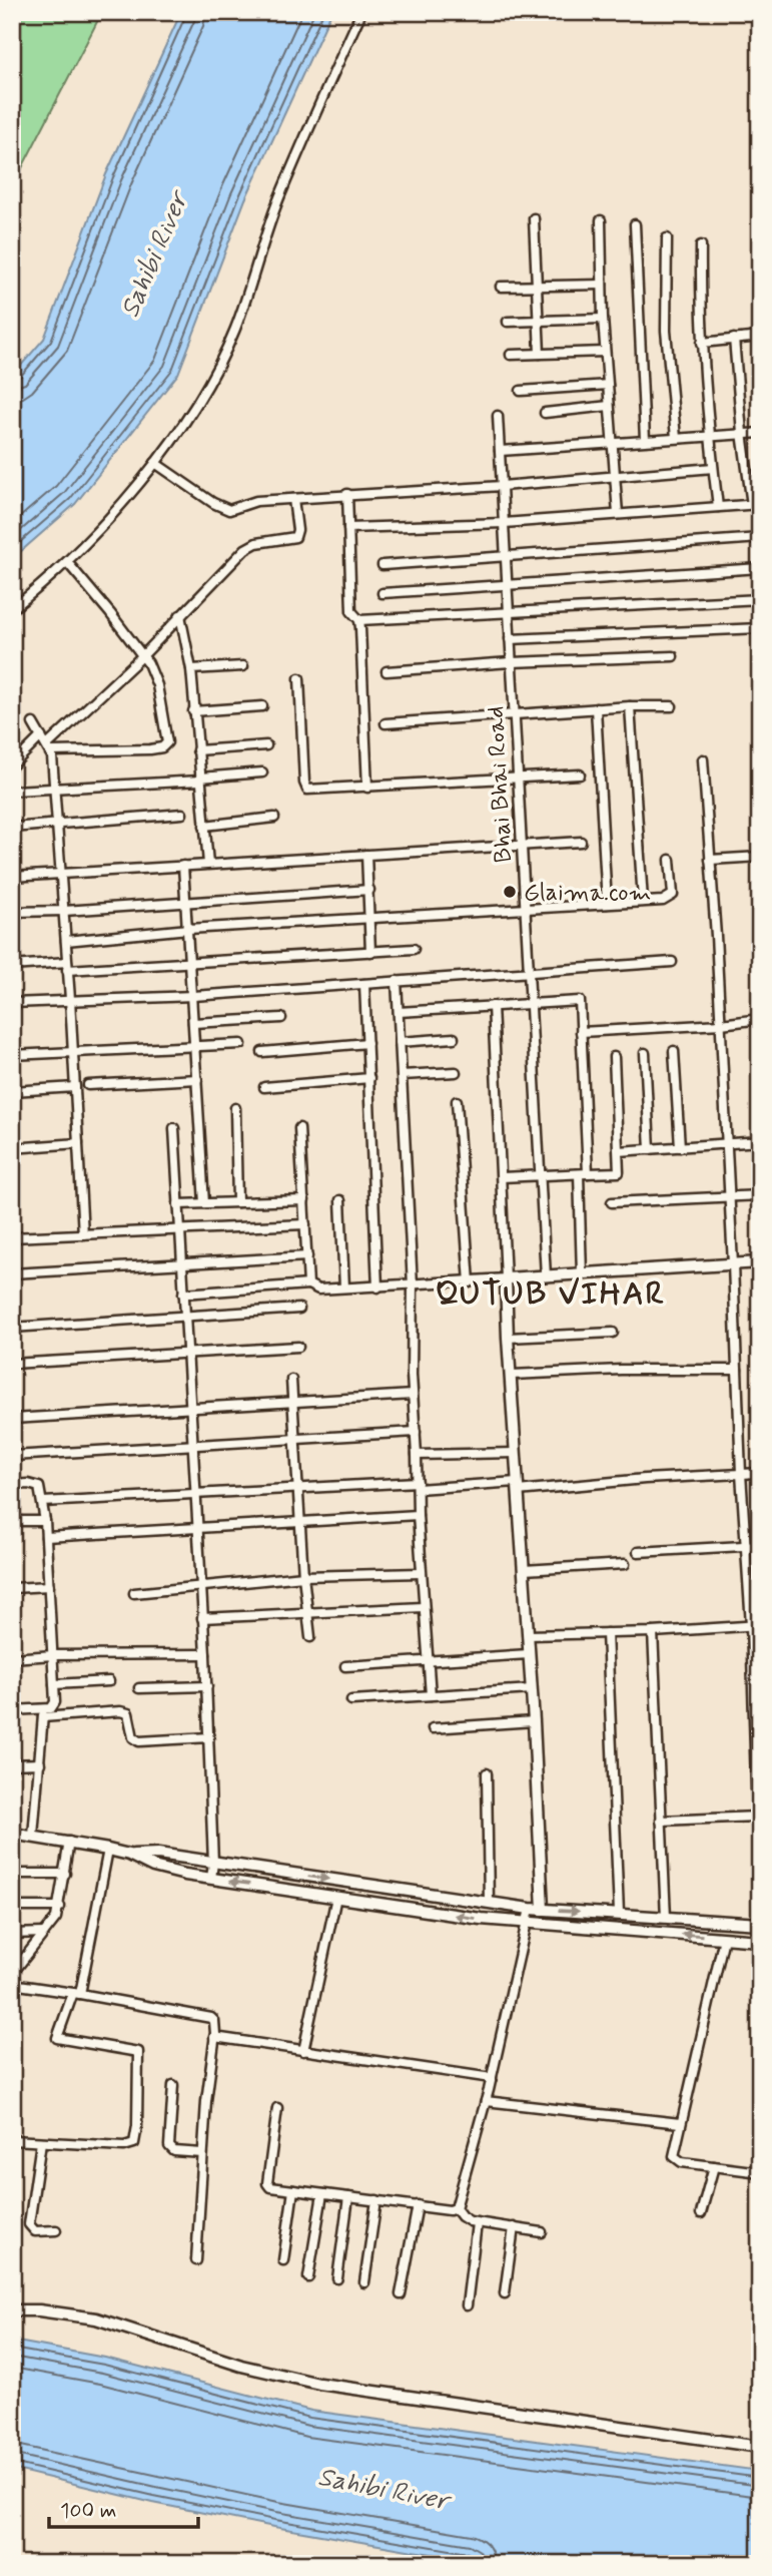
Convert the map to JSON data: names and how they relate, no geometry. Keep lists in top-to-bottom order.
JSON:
{
  "streets": {
    "street": ["Bhai Bhai Road"]
  },
  "districts": ["QUTUB VIHAR"],
  "water": ["Sahibi River"],
  "places": ["Glaima.com"],
  "scale_bar": "100 m"
}
